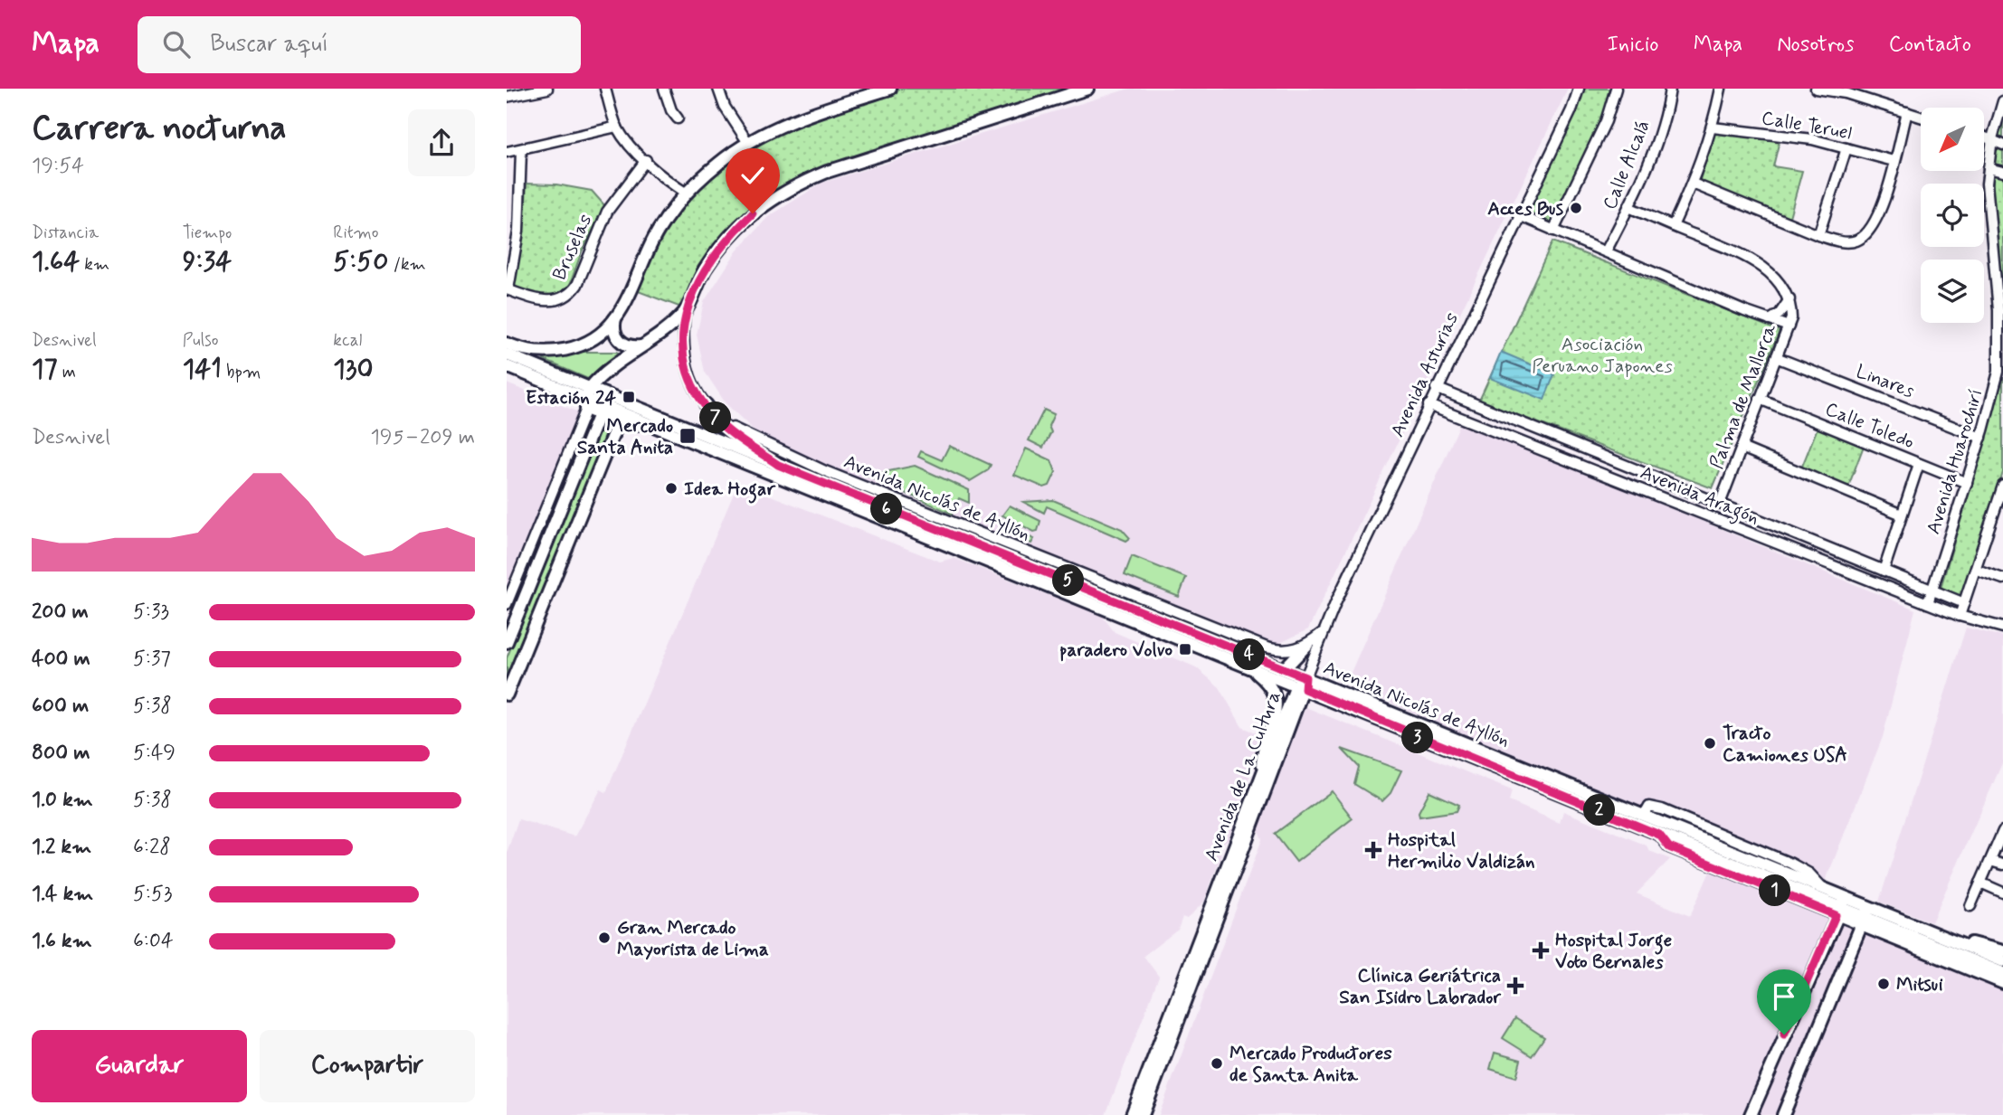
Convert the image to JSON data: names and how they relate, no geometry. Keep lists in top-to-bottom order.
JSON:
{
  "streets": {
    "main road": ["Avenida Nicolás de Ayllón", "Avenida de La Cultura"],
    "street": [
      "Calle Teruel",
      "Calle Alcalá",
      "Bruselas",
      "Avenida Asturias",
      "Linares",
      "Palma de Mallorca",
      "Calle Toledo",
      "Avenida Huarochirí",
      "Avenida Aragón"
    ]
  },
  "crossings": [
    ["Avenida Asturias", "Avenida Aragón"],
    ["Avenida Asturias", "Avenida Nicolás de Ayllón"],
    ["Avenida Asturias", "Avenida de La Cultura"],
    ["Linares", "Palma de Mallorca"],
    ["Linares", "Avenida Huarochirí"],
    ["Palma de Mallorca", "Calle Toledo"],
    ["Palma de Mallorca", "Avenida Aragón"],
    ["Calle Toledo", "Avenida Huarochirí"],
    ["Avenida Huarochirí", "Avenida Aragón"],
    ["Avenida Nicolás de Ayllón", "Avenida de La Cultura"]
  ],
  "parks": ["Asociación Peruano Japones"],
  "places": {
    "other": [
      "Acces Bus",
      "Idea Hogar",
      "Tracto Camiones USA",
      "Gran Mercado Mayorista de Lima",
      "Mitsui",
      "Mercado Productores de Santa Anita"
    ],
    "transit": ["Estación 24", "Mercado Santa Anita", "paradero Volvo"],
    "health": ["Hospital Hermilio Valdizán", "Hospital Jorge Voto Bernales", "Clínica Geriátrica San Isidro Labrador"]
  },
  "north": "bottom left",
  "page": {
    "header": "Mapa",
    "search": "Buscar aquí",
    "nav": [
      "Inicio",
      "Mapa",
      "Nosotros",
      "Contacto"
    ],
    "heading": ["Carrera nocturna", "19:54"],
    "stats": [
      ["Distancia", "1.64 km"],
      ["Tiempo", "9:34"],
      ["Ritmo", "5:50 /km"],
      ["Desnivel", "17 m"],
      ["Pulso", "141 bpm"],
      ["kcal", "130"]
    ],
    "pins": [
      "7",
      "6",
      "5",
      "4",
      "3",
      "2",
      "1"
    ],
    "chart": ["Desnivel", "195–209 m"],
    "list": [
      {
        "name": "200 m",
        "note": "5:33"
      },
      {
        "name": "400 m",
        "note": "5:37"
      },
      {
        "name": "600 m",
        "note": "5:38"
      },
      {
        "name": "800 m",
        "note": "5:49"
      },
      {
        "name": "1.0 km",
        "note": "5:38"
      },
      {
        "name": "1.2 km",
        "note": "6:28"
      },
      {
        "name": "1.4 km",
        "note": "5:53"
      },
      {
        "name": "1.6 km",
        "note": "6:04"
      }
    ],
    "buttons": ["Guardar", "Compartir"]
  }
}
